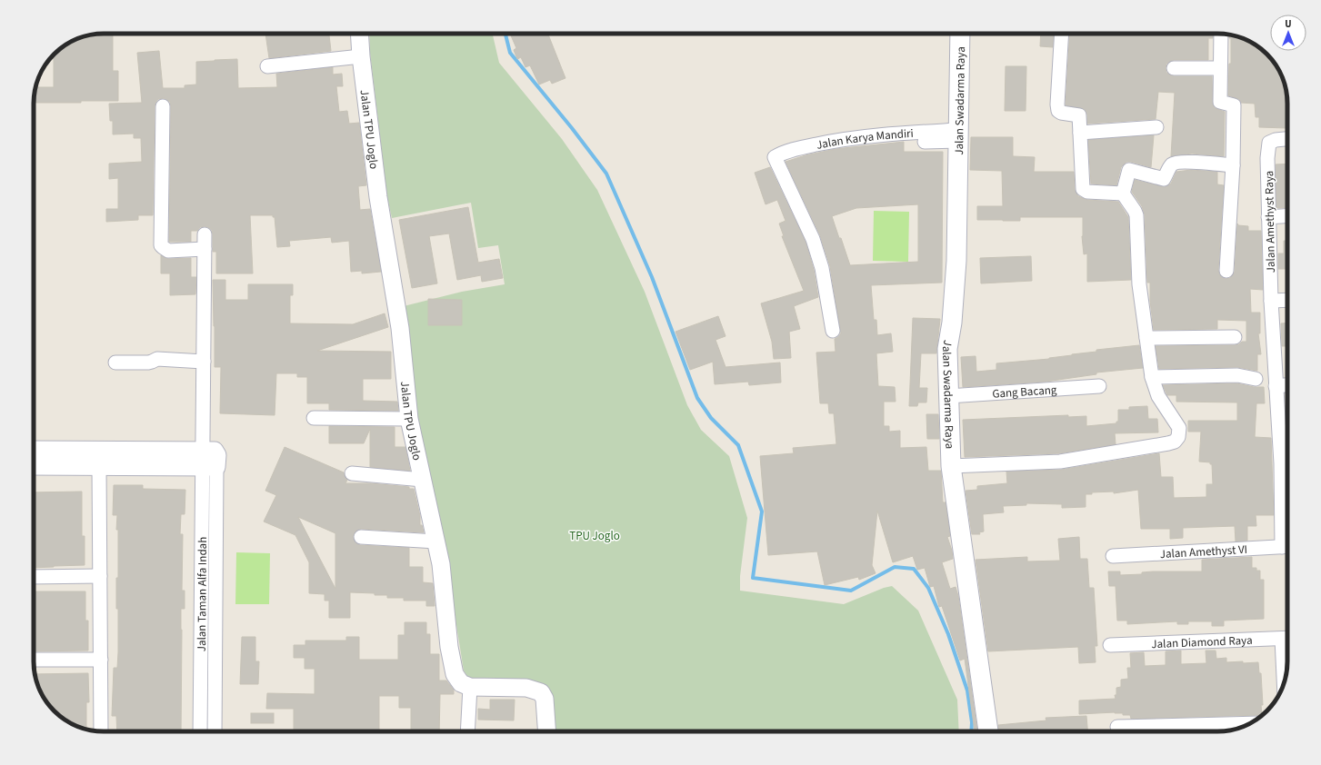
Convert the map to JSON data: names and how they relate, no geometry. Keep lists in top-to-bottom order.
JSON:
{
  "streets": {
    "main road": ["Jalan Swadarma Raya"],
    "street": [
      "Jalan TPU Joglo",
      "Jalan Karya Mandiri",
      "Jalan Amethyst Raya",
      "Gang Bacang",
      "Jalan Amethyst VI",
      "Jalan Taman Alfa Indah",
      "Jalan Diamond Raya"
    ]
  },
  "crossings": [
    ["Jalan Swadarma Raya", "Jalan Karya Mandiri"],
    ["Jalan Swadarma Raya", "Gang Bacang"]
  ],
  "parks": ["TPU Joglo"],
  "north": "top"
}
